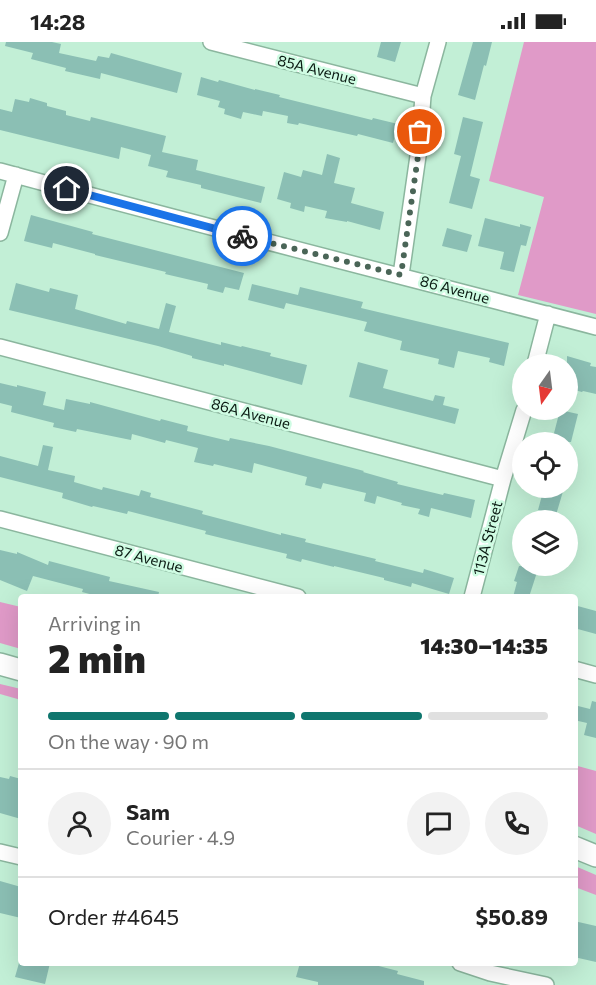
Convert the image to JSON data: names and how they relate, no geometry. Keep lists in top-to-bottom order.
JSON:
{
  "streets": {
    "street": [
      "85A Avenue",
      "86 Avenue",
      "86A Avenue",
      "113A Street",
      "87 Avenue"
    ]
  },
  "crossings": [
    ["86A Avenue", "113A Street"]
  ],
  "north": "bottom",
  "page": {
    "status": "14:28",
    "heading": ["2 min", "Arriving in", "14:30–14:35"],
    "panel": [
      "Sam",
      "Courier · 4.9",
      "Order #4645",
      "$50.89"
    ],
    "bar": "On the way · 90 m"
  }
}
